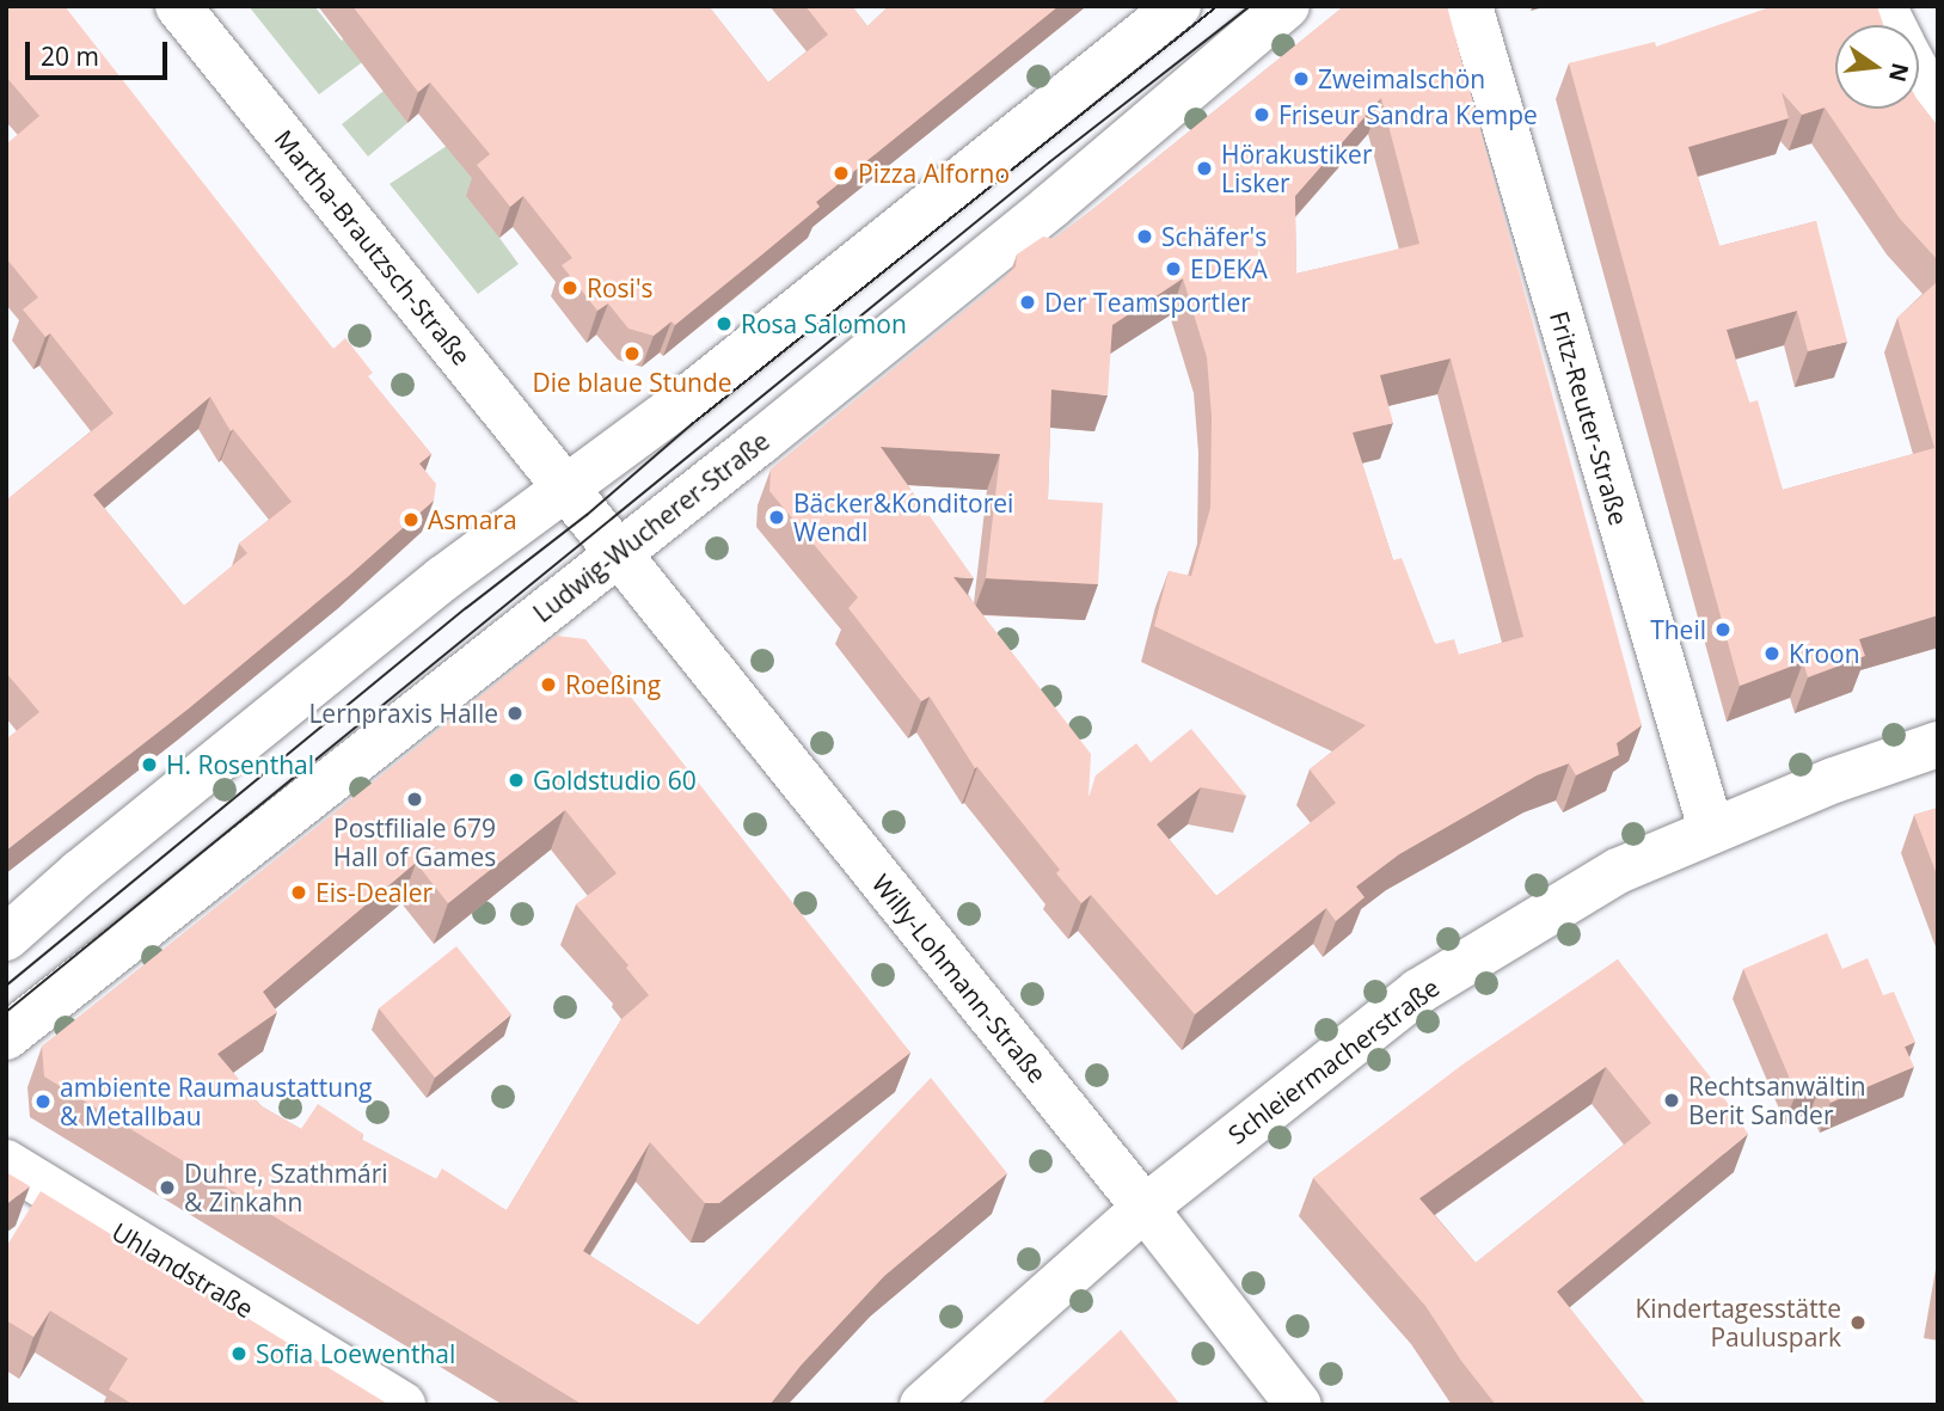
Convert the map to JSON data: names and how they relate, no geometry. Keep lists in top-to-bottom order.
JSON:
{
  "streets": {
    "street": [
      "Martha-Brautzsch-Straße",
      "Fritz-Reuter-Straße",
      "Ludwig-Wucherer-Straße",
      "Willy-Lohmann-Straße",
      "Schleiermacherstraße",
      "Uhlandstraße"
    ]
  },
  "crossings": [
    ["Martha-Brautzsch-Straße", "Ludwig-Wucherer-Straße"],
    ["Martha-Brautzsch-Straße", "Willy-Lohmann-Straße"],
    ["Fritz-Reuter-Straße", "Schleiermacherstraße"],
    ["Ludwig-Wucherer-Straße", "Willy-Lohmann-Straße"],
    ["Willy-Lohmann-Straße", "Schleiermacherstraße"]
  ],
  "places": [
    "Zweimalschön",
    "Friseur Sandra Kempe",
    "Hörakustiker Lisker",
    "Pizza Alforno",
    "Schäfer's",
    "EDEKA",
    "Rosi's",
    "Der Teamsportler",
    "Rosa Salomon",
    "Die blaue Stunde",
    "Bäcker&Konditorei Wendl",
    "Asmara",
    "Theil",
    "Kroon",
    "Roeßing",
    "Lernpraxis Halle",
    "H. Rosenthal",
    "Goldstudio 60",
    "Postfiliale 679 Hall of Games",
    "Eis-Dealer",
    "Rechtsanwältin Berit Sander",
    "ambiente Raumaustattung & Metallbau",
    "Duhre, Szathmári & Zinkahn",
    "Kindertagesstätte Pauluspark",
    "Sofia Loewenthal"
  ],
  "scale_bar": "20 m",
  "north": "right"
}
